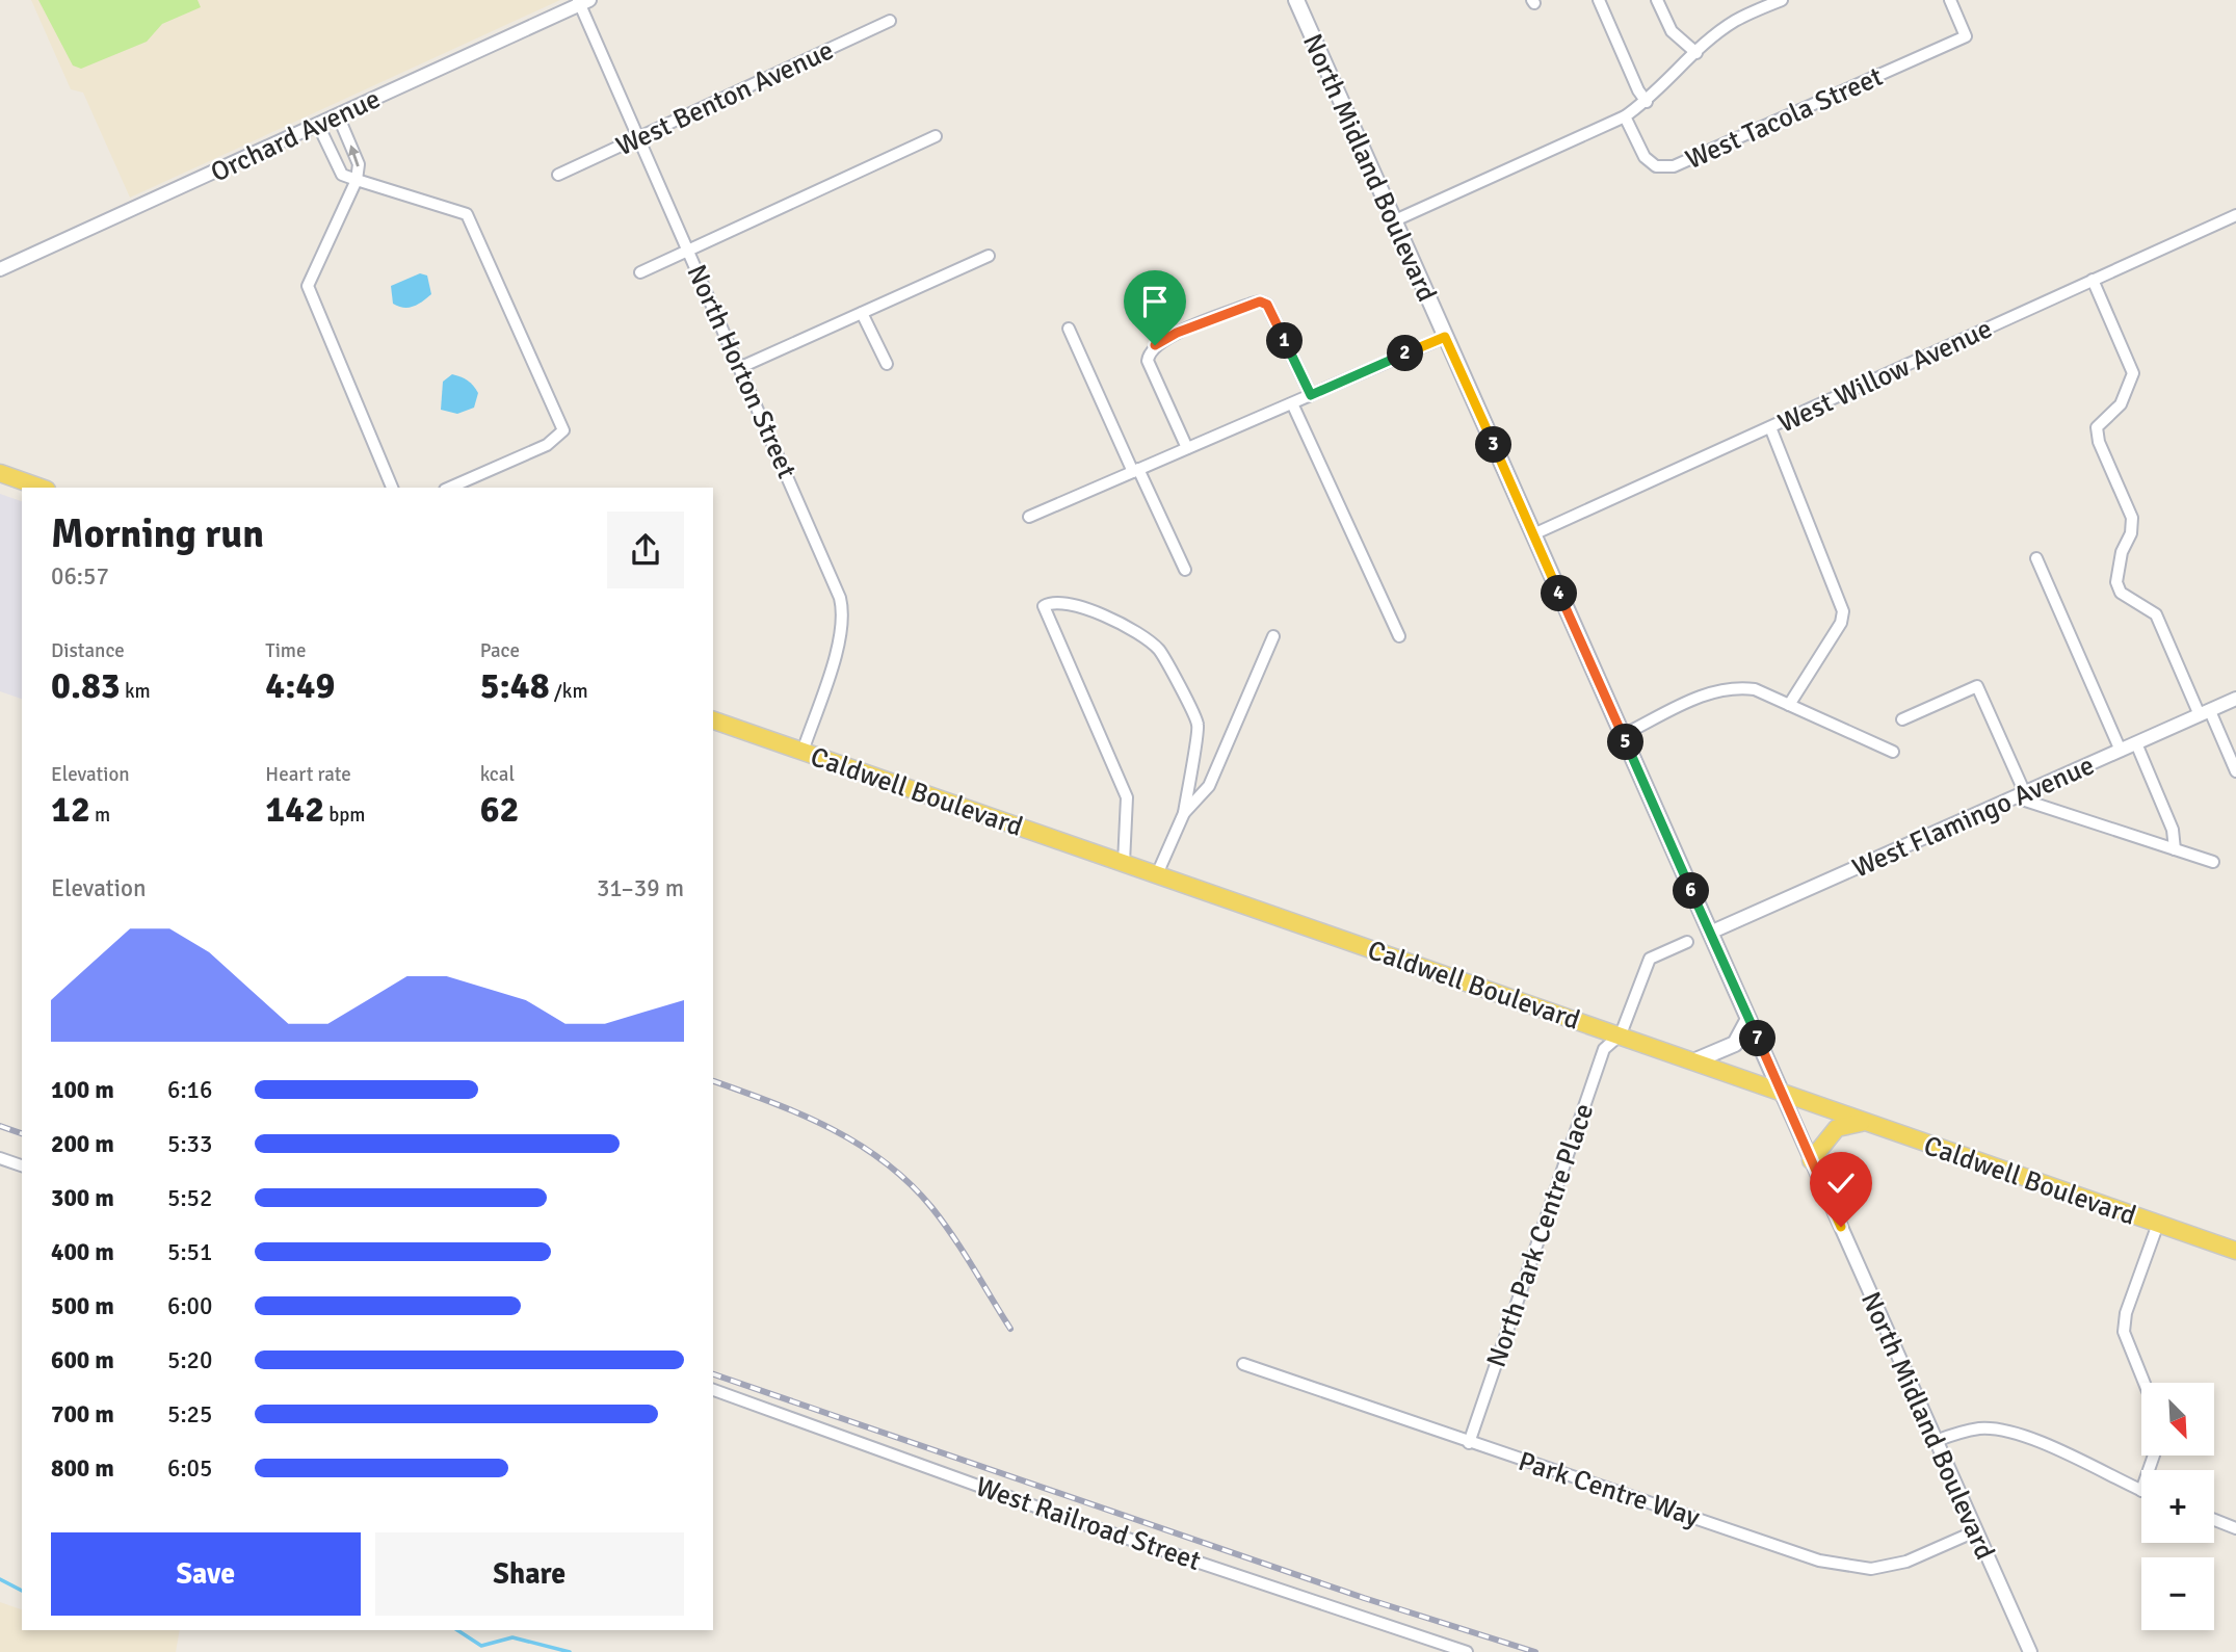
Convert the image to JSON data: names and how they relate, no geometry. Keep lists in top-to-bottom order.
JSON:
{
  "streets": {
    "main road": ["North Midland Boulevard", "Caldwell Boulevard"],
    "street": [
      "West Benton Avenue",
      "West Tacola Street",
      "Orchard Avenue",
      "North Horton Street",
      "West Willow Avenue",
      "West Flamingo Avenue",
      "North Park Centre Place",
      "Park Centre Way",
      "West Railroad Street"
    ]
  },
  "crossings": [
    ["West Benton Avenue", "North Horton Street"],
    ["Orchard Avenue", "North Horton Street"],
    ["North Midland Boulevard", "West Willow Avenue"],
    ["North Midland Boulevard", "Caldwell Boulevard"],
    ["North Midland Boulevard", "West Flamingo Avenue"],
    ["North Midland Boulevard", "Park Centre Way"],
    ["North Horton Street", "Caldwell Boulevard"],
    ["Caldwell Boulevard", "North Park Centre Place"],
    ["North Park Centre Place", "Park Centre Way"]
  ],
  "north": "bottom right",
  "page": {
    "pins": [
      "1",
      "2",
      "3",
      "4",
      "5",
      "6",
      "7"
    ],
    "heading": ["Morning run", "06:57"],
    "stats": [
      ["Distance", "0.83 km"],
      ["Time", "4:49"],
      ["Pace", "5:48 /km"],
      ["Elevation", "12 m"],
      ["Heart rate", "142 bpm"],
      ["kcal", "62"]
    ],
    "chart": ["Elevation", "31–39 m"],
    "list": [
      {
        "name": "100 m",
        "note": "6:16"
      },
      {
        "name": "200 m",
        "note": "5:33"
      },
      {
        "name": "300 m",
        "note": "5:52"
      },
      {
        "name": "400 m",
        "note": "5:51"
      },
      {
        "name": "500 m",
        "note": "6:00"
      },
      {
        "name": "600 m",
        "note": "5:20"
      },
      {
        "name": "700 m",
        "note": "5:25"
      },
      {
        "name": "800 m",
        "note": "6:05"
      }
    ],
    "map_buttons": ["+", "−"],
    "buttons": ["Save", "Share"]
  }
}
